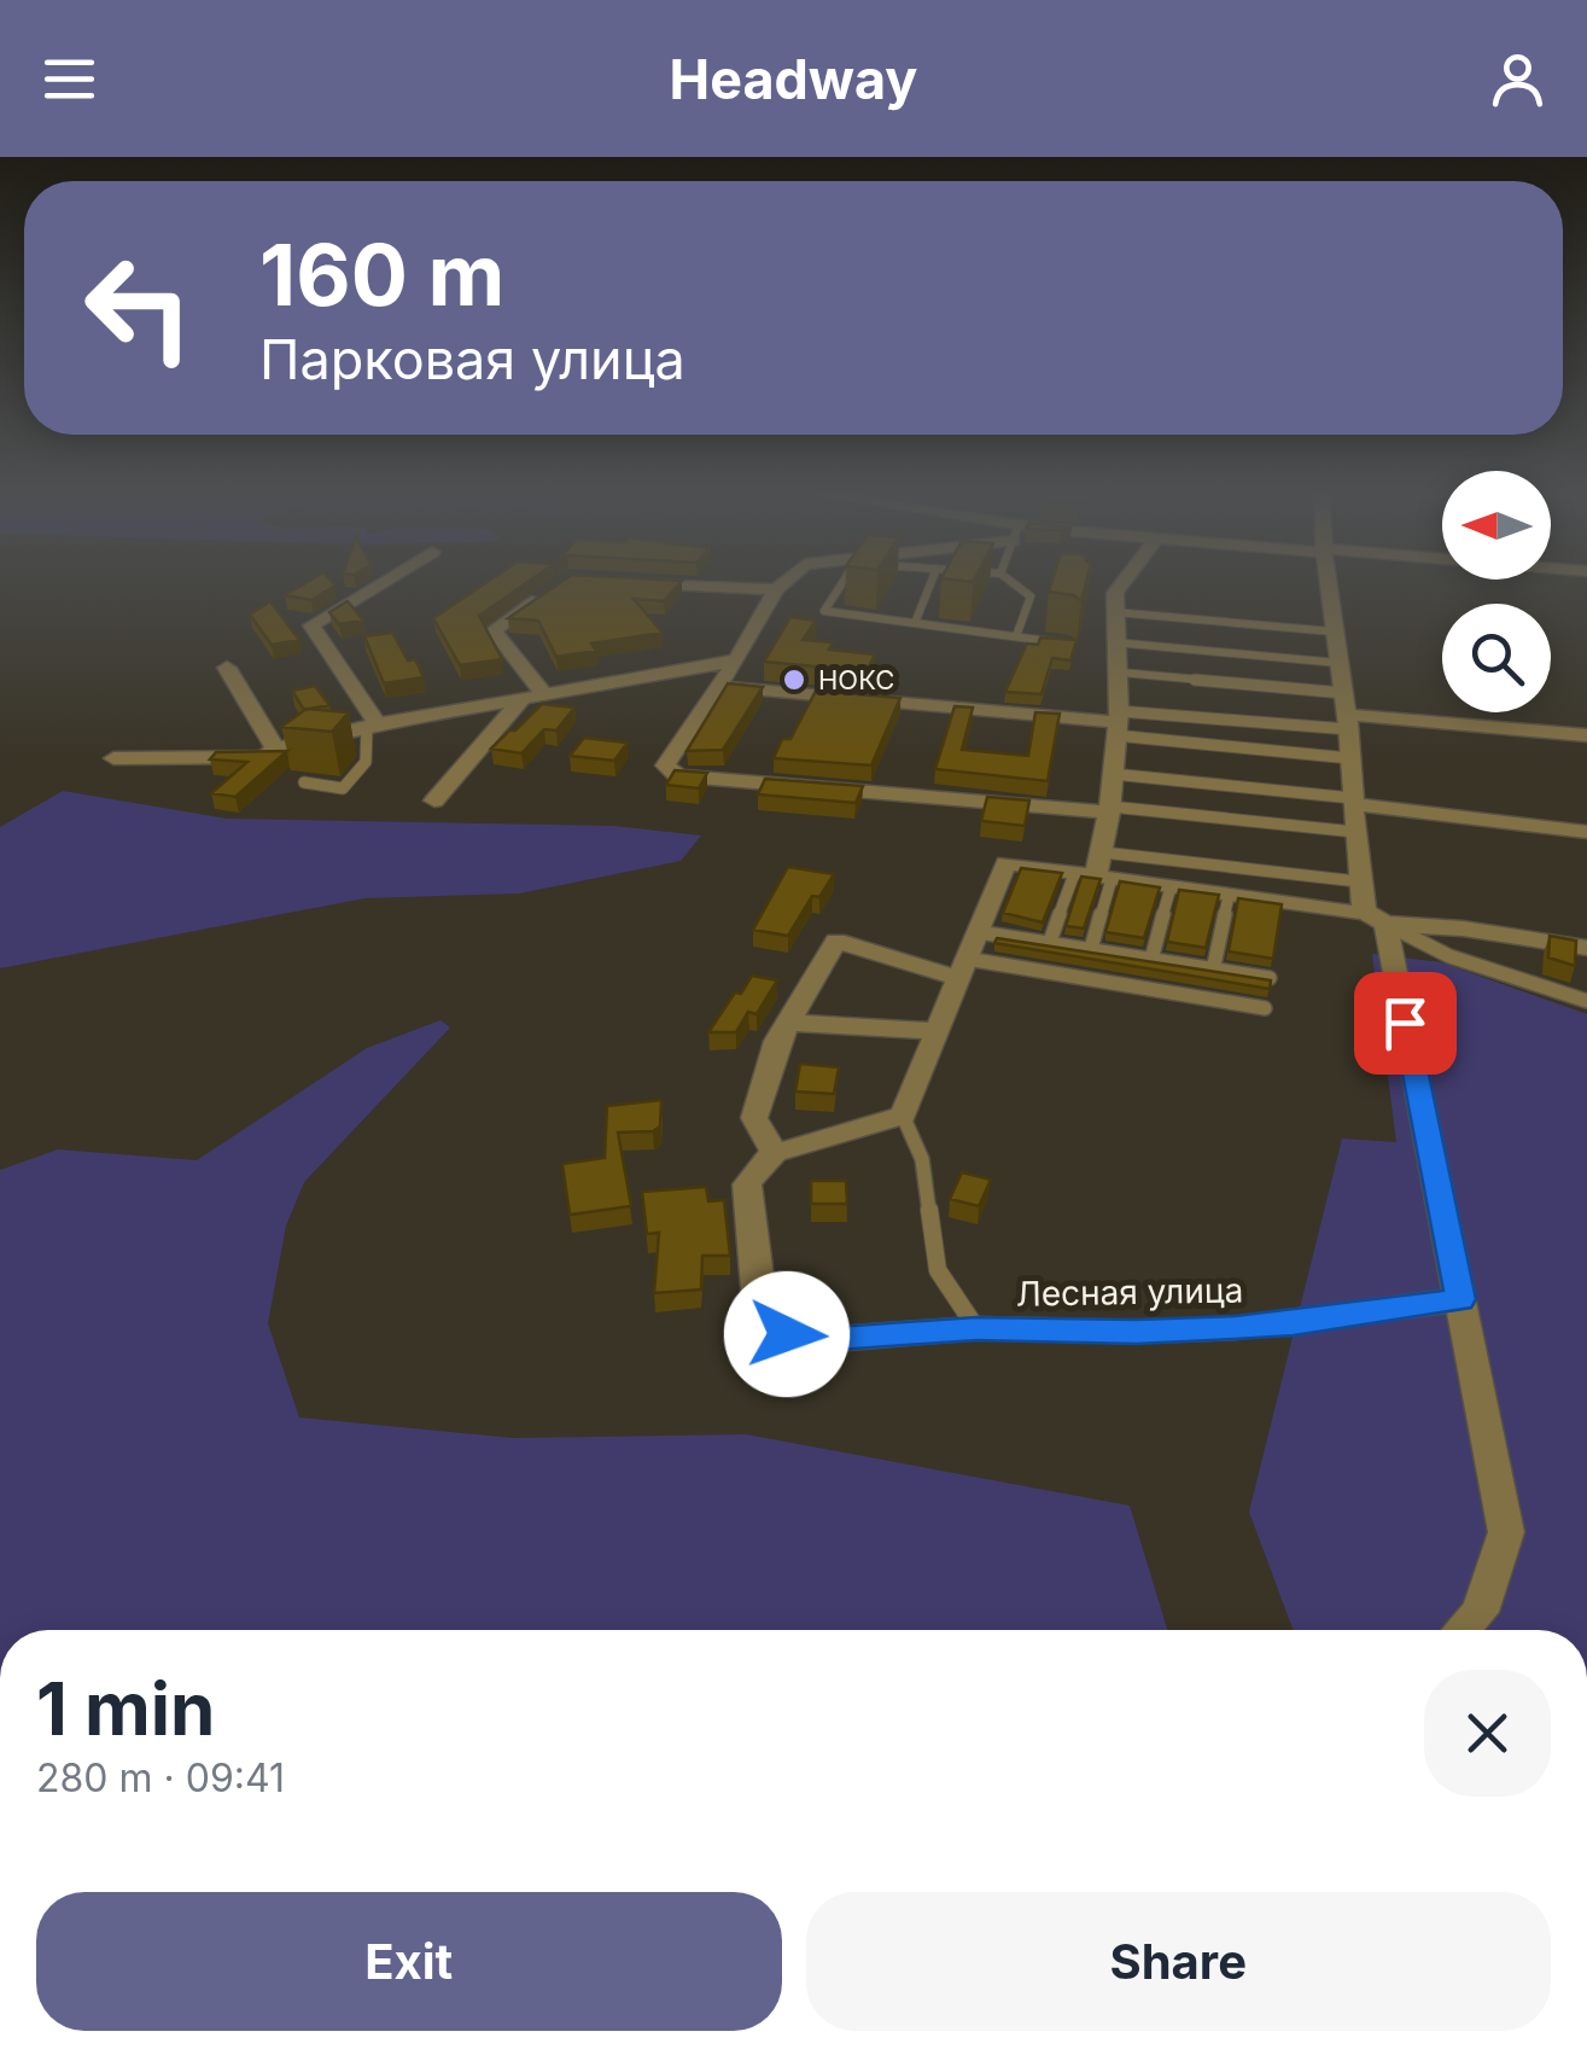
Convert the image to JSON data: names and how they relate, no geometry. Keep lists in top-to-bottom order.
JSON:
{
  "streets": {
    "street": ["Лесная улица"]
  },
  "places": ["НОКС"],
  "north": "left",
  "page": {
    "header": "Headway",
    "turn": ["160 m", "Парковая улица"],
    "heading": ["1 min", "280 m · 09:41"],
    "buttons": ["Exit", "Share"]
  }
}
